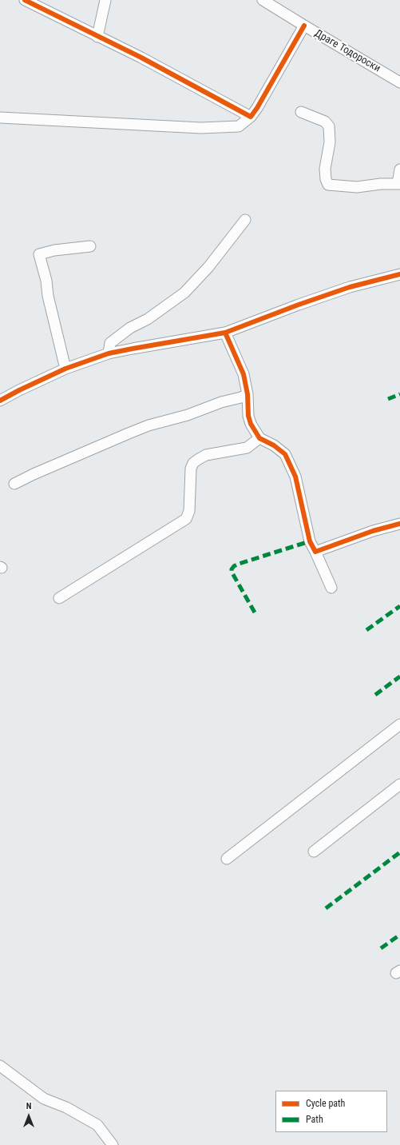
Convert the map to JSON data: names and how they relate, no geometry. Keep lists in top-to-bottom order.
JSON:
{
  "streets": {
    "street": ["Драге Тодороски"]
  },
  "legend": ["Cycle path", "Path"],
  "north": "top"
}
